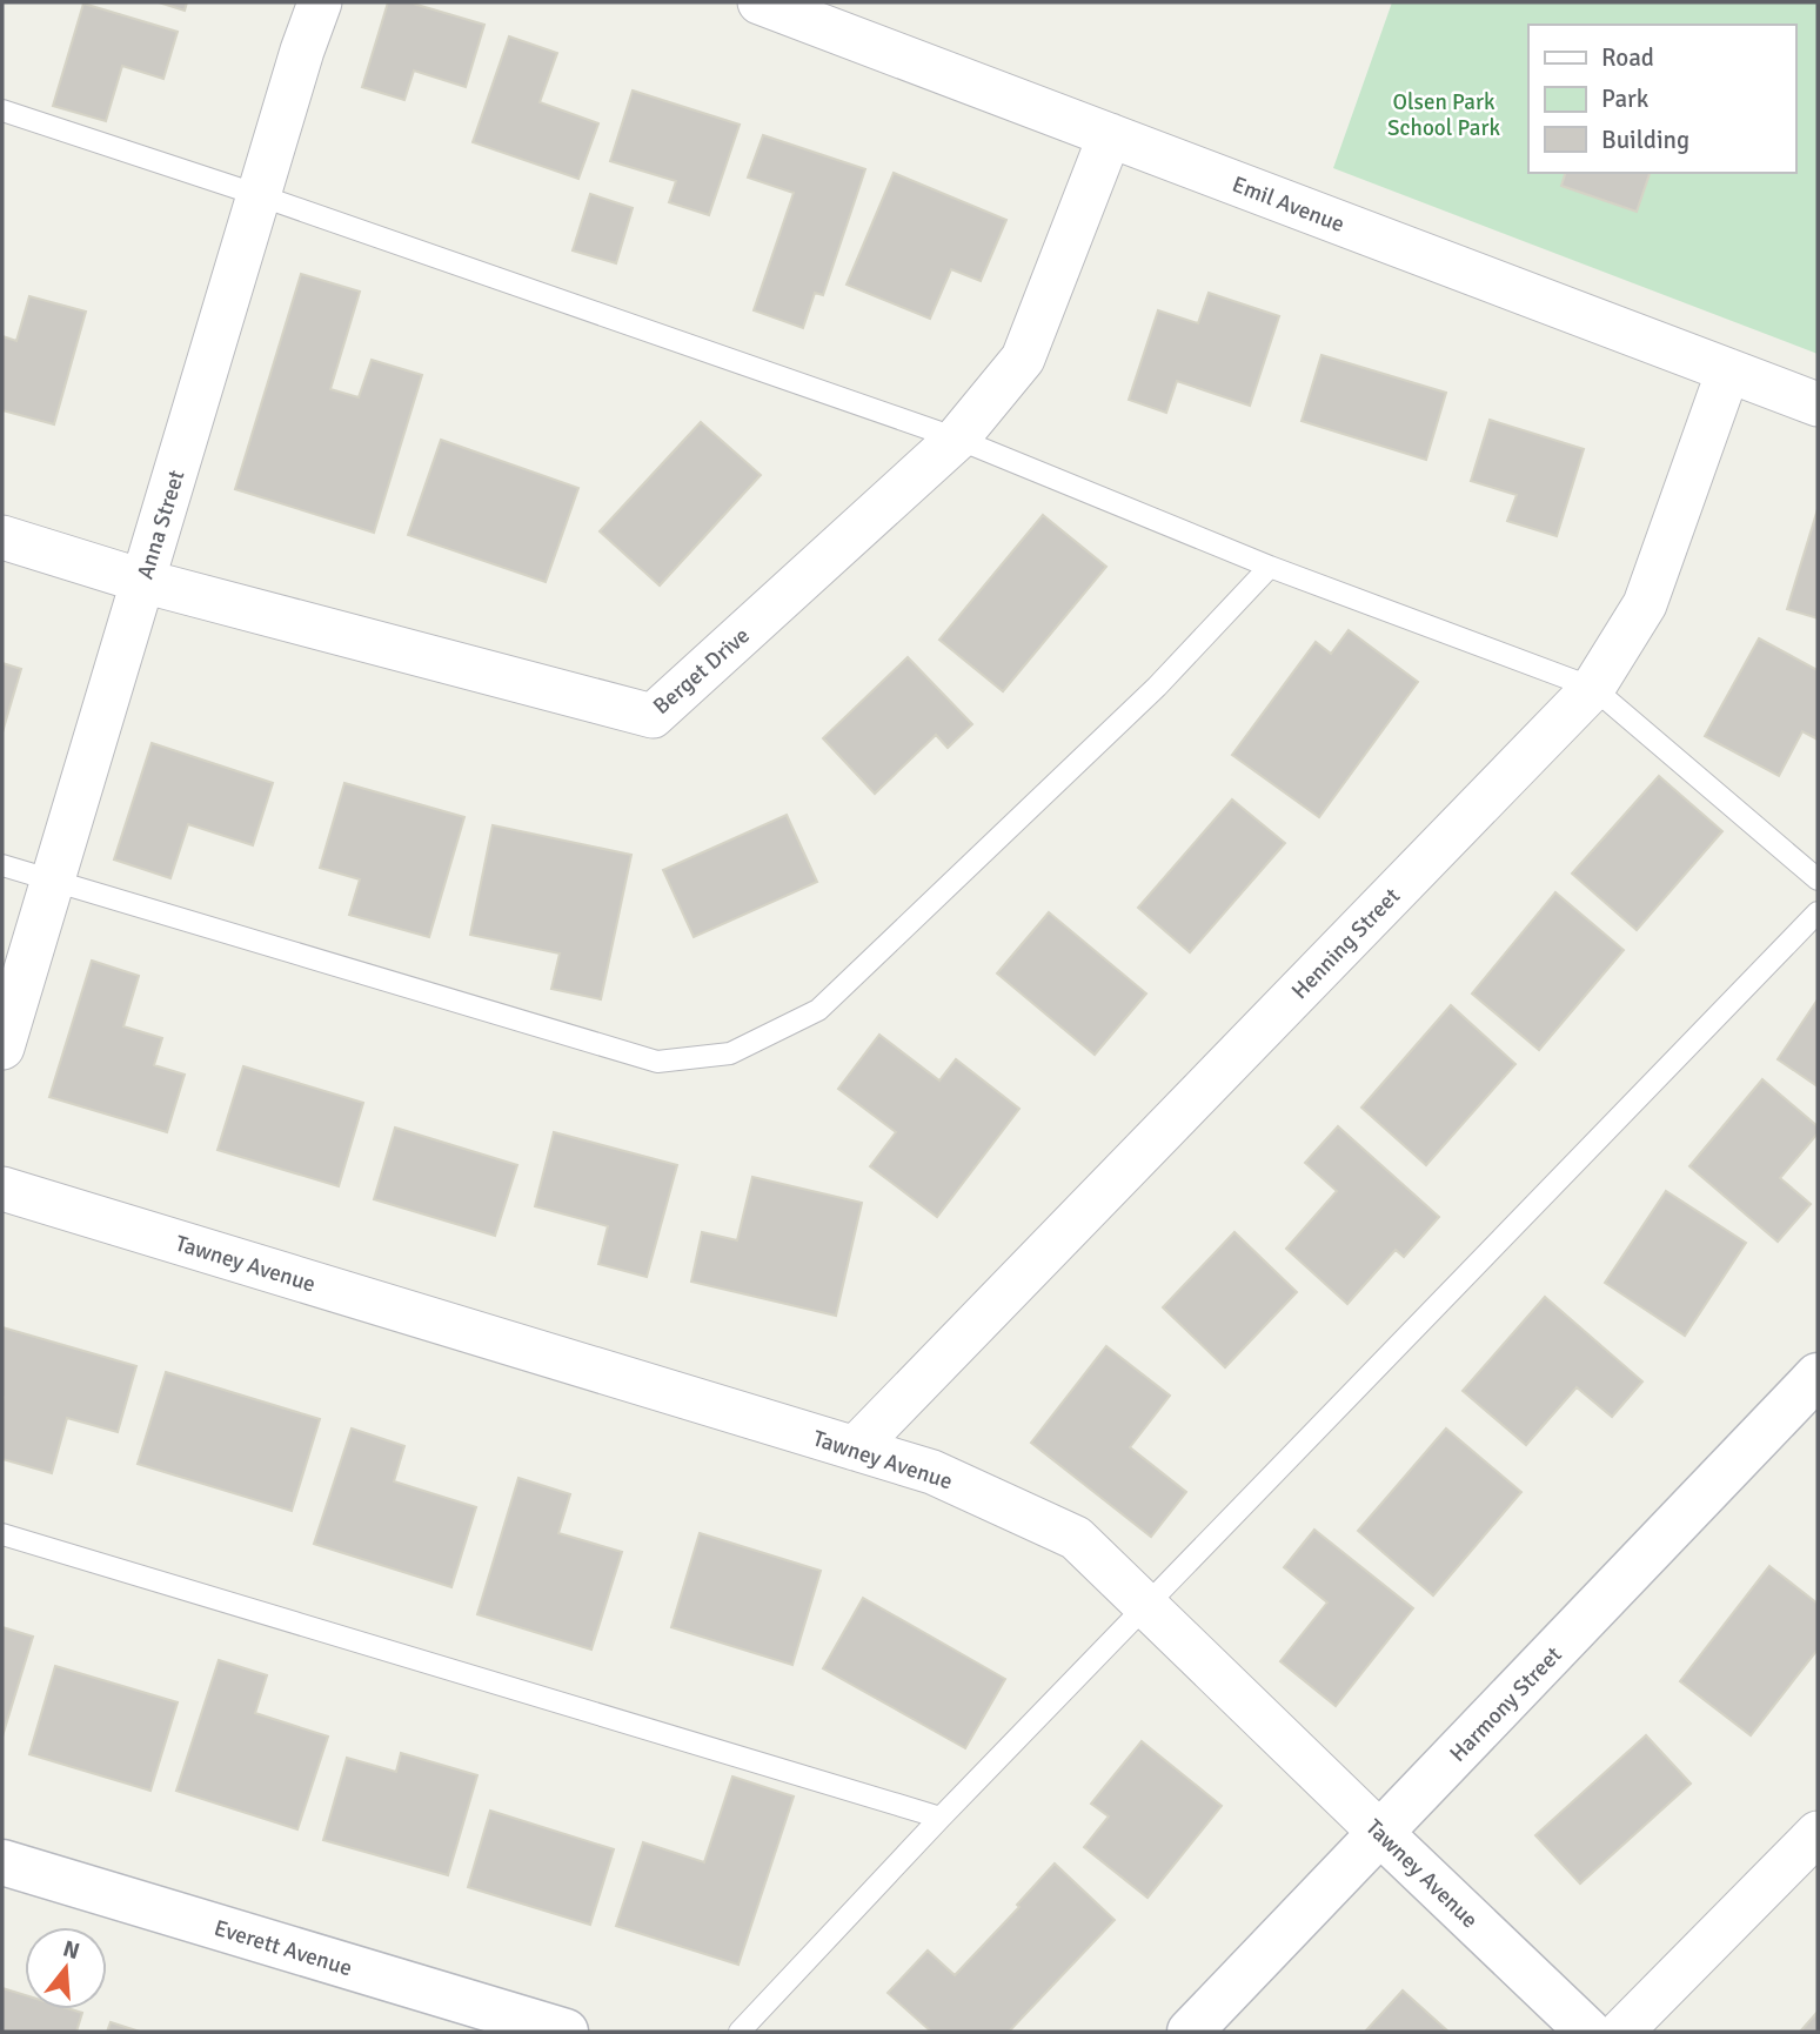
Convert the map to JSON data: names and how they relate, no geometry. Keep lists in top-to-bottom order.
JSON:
{
  "streets": {
    "street": [
      "Emil Avenue",
      "Anna Street",
      "Berget Drive",
      "Henning Street",
      "Tawney Avenue",
      "Harmony Street",
      "Everett Avenue"
    ]
  },
  "crossings": [
    ["Emil Avenue", "Berget Drive"],
    ["Emil Avenue", "Henning Street"],
    ["Anna Street", "Berget Drive"],
    ["Henning Street", "Tawney Avenue"],
    ["Tawney Avenue", "Harmony Street"]
  ],
  "parks": ["Olsen Park School Park"],
  "legend": ["Road", "Park", "Building"],
  "north": "top"
}
